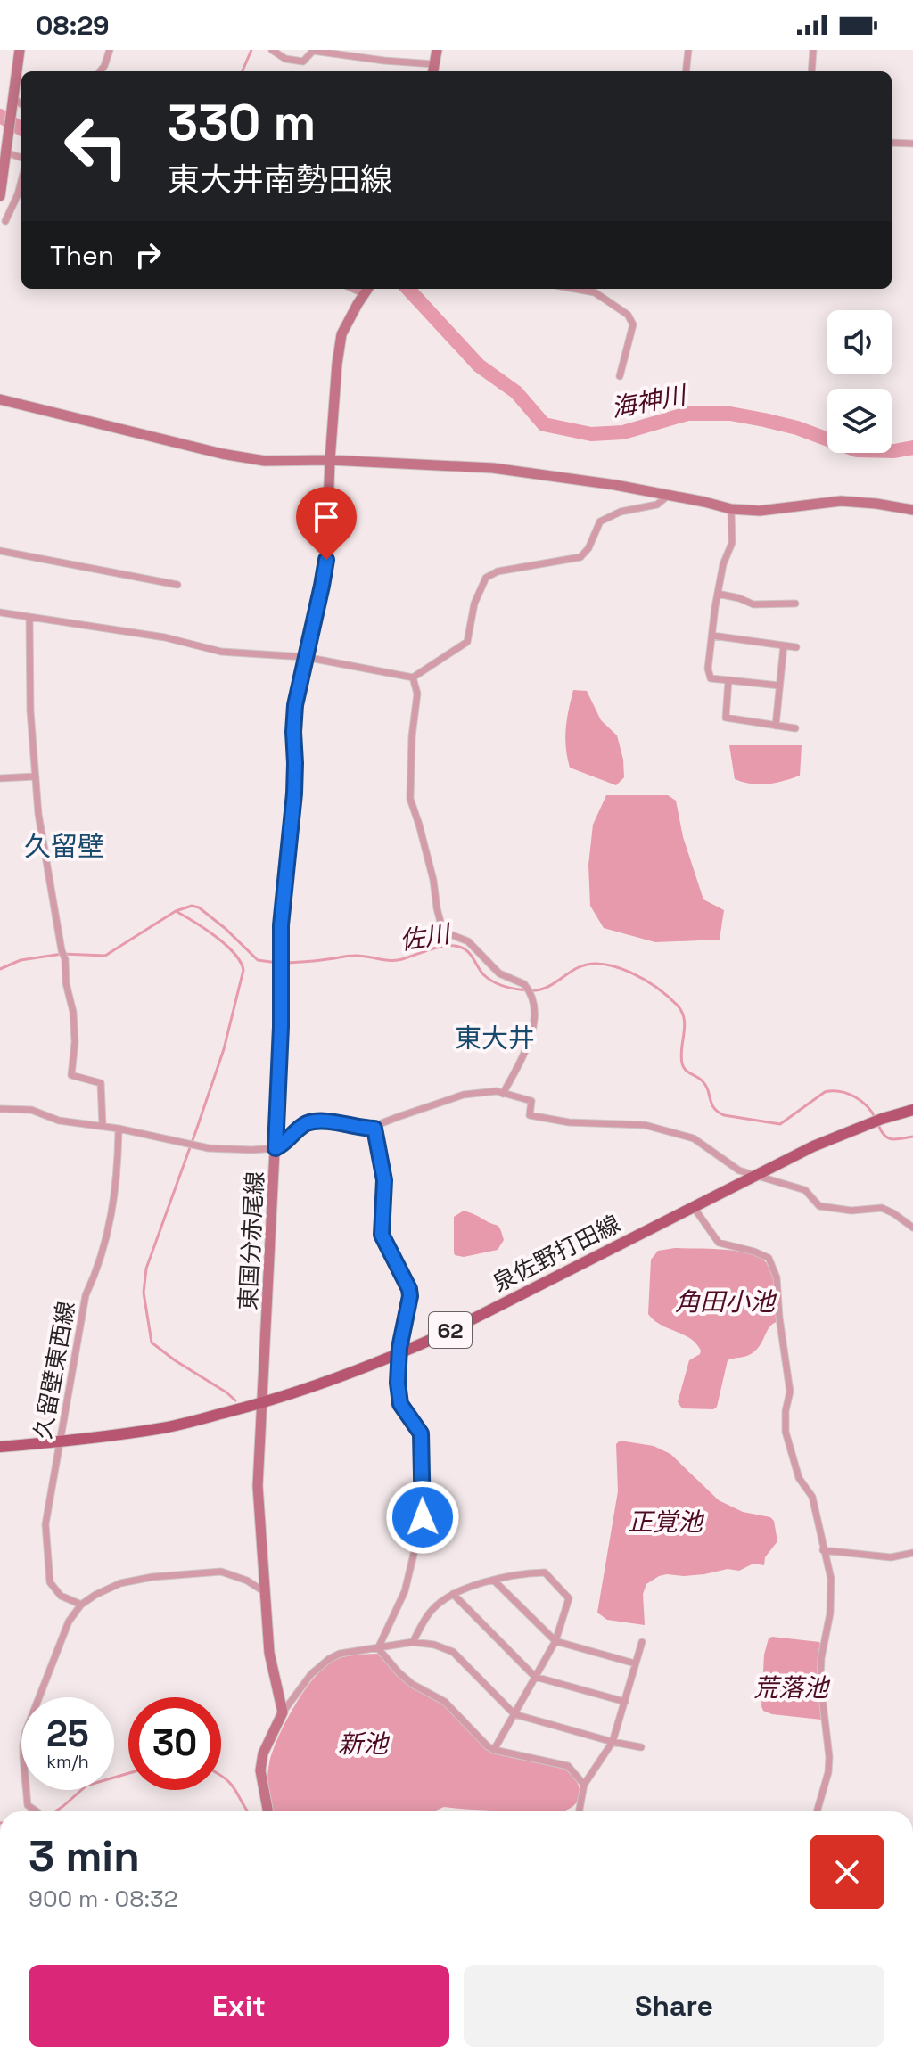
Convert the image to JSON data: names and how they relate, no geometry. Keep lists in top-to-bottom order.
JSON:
{
  "streets": {
    "main road": ["泉佐野打田線", "62"],
    "street": ["東国分赤尾線", "久留壁東西線"]
  },
  "crossings": [
    ["東国分赤尾線", "泉佐野打田線"],
    ["泉佐野打田線", "久留壁東西線"]
  ],
  "districts": ["久留壁", "東大井"],
  "water": [
    "海神川",
    "佐川",
    "角田小池",
    "正覚池",
    "荒落池",
    "新池"
  ],
  "page": {
    "status": "08:29",
    "turn": ["330 m", "東大井南勢田線"],
    "then": "Then",
    "speed": "25 km/h",
    "limit": "30",
    "heading": ["3 min", "900 m · 08:32"],
    "buttons": ["Exit", "Share"]
  }
}
